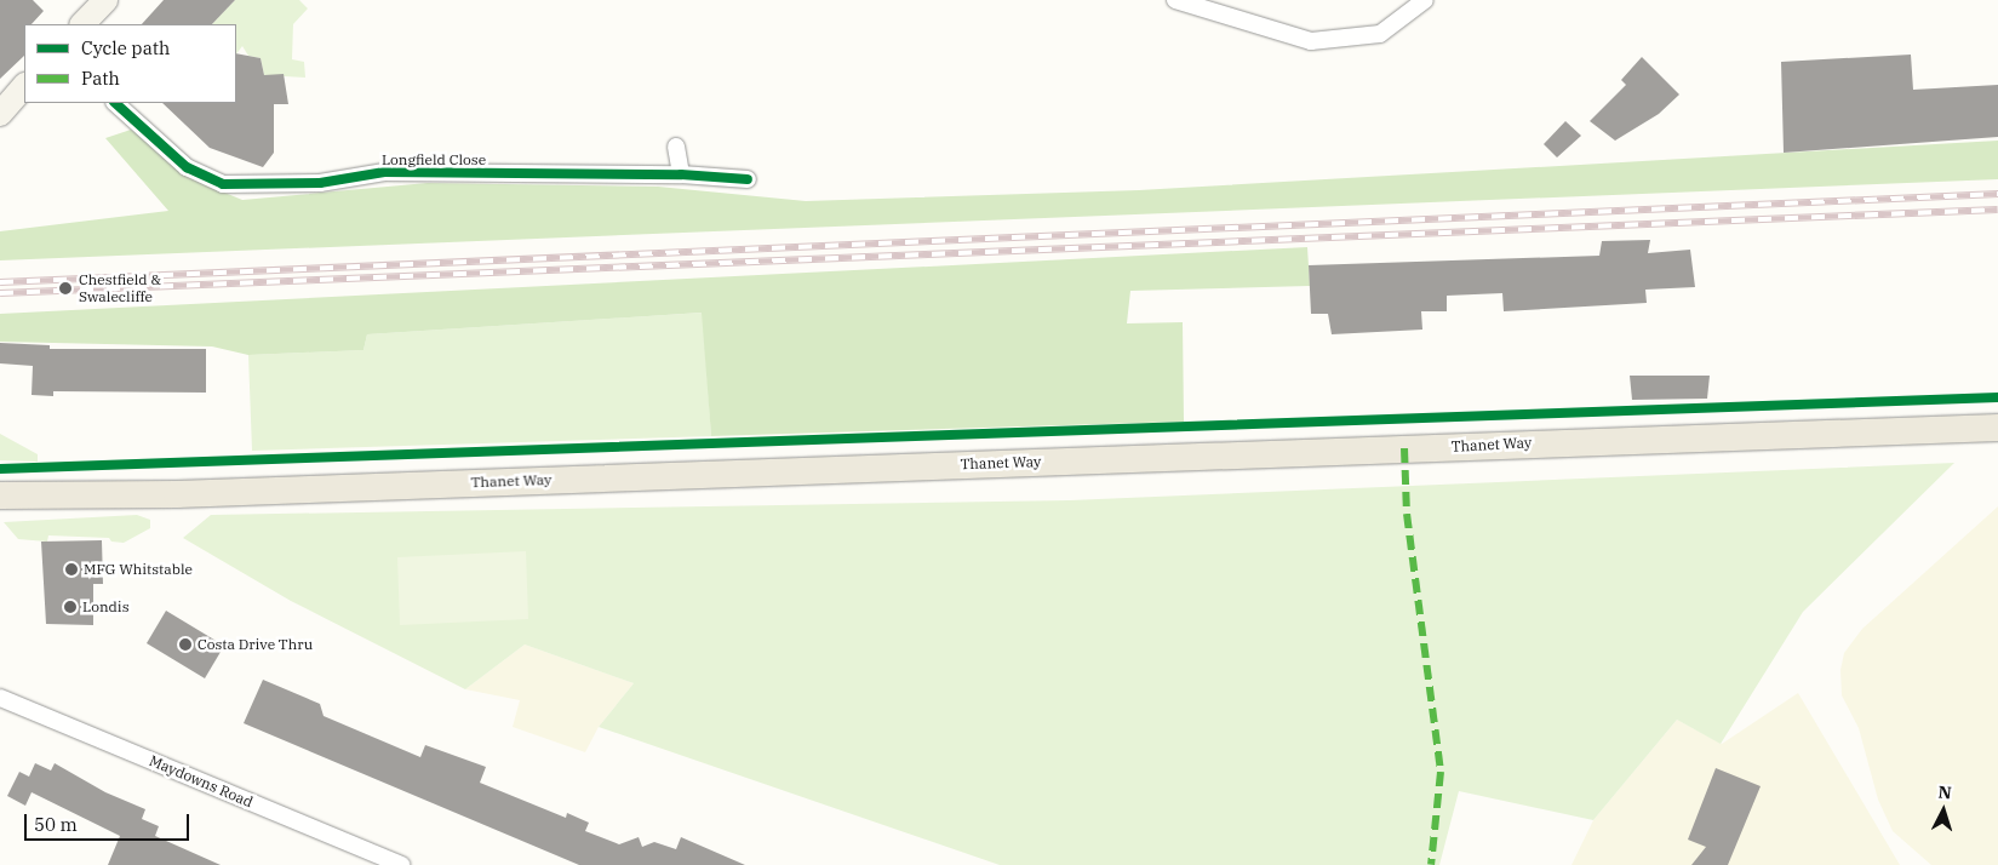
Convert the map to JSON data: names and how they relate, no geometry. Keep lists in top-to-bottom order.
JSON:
{
  "streets": {
    "main road": ["Thanet Way"],
    "street": ["Longfield Close", "Maydowns Road"]
  },
  "places": [
    "Chestfield & Swalecliffe",
    "MFG Whitstable",
    "Londis",
    "Costa Drive Thru"
  ],
  "legend": ["Cycle path", "Path"],
  "scale_bar": "50 m",
  "north": "top"
}
